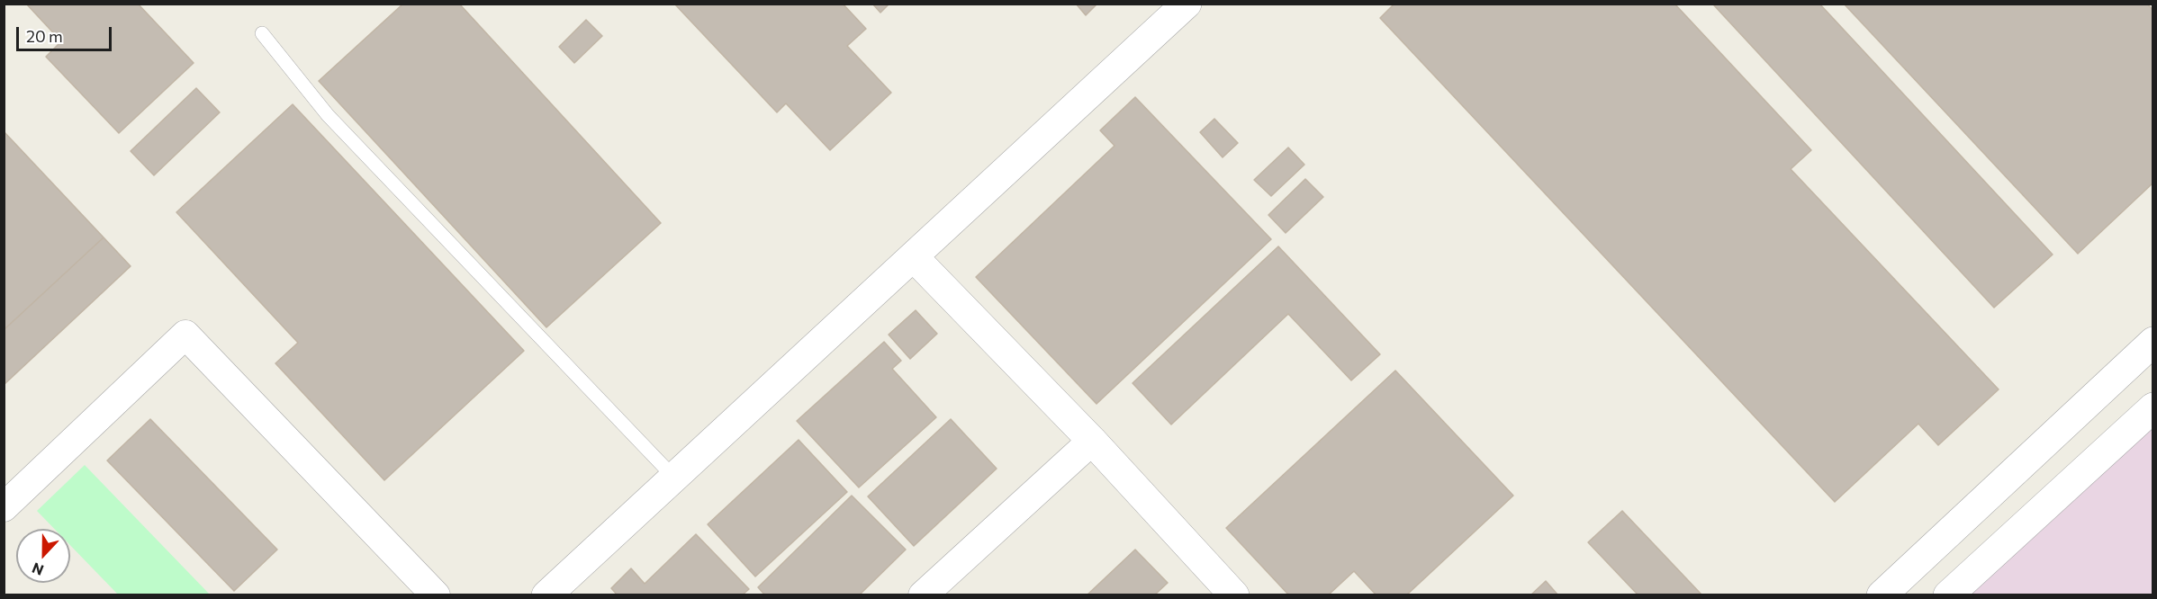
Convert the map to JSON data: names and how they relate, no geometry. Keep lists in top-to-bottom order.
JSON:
{
  "scale_bar": "20 m",
  "north": "bottom"
}
